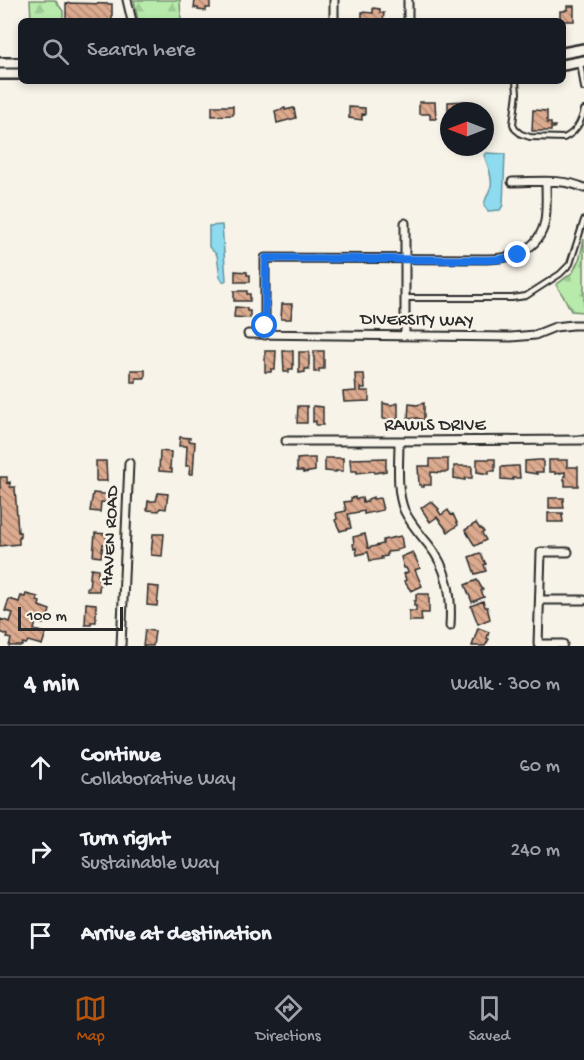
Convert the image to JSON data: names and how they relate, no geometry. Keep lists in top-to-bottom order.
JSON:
{
  "streets": {
    "street": ["DIVERSITY WAY", "RAWLS DRIVE", "HAVEN ROAD"]
  },
  "scale_bar": "100 m",
  "north": "left",
  "page": {
    "search": "Search here",
    "scale": "100 m",
    "heading": ["4 min", "Walk · 300 m"],
    "list": [
      ["Continue", "Collaborative Way", "60 m"],
      ["Turn right", "Sustainable Way", "240 m"],
      "Arrive at destination"
    ],
    "nav": ["Map", "Directions", "Saved"]
  }
}
